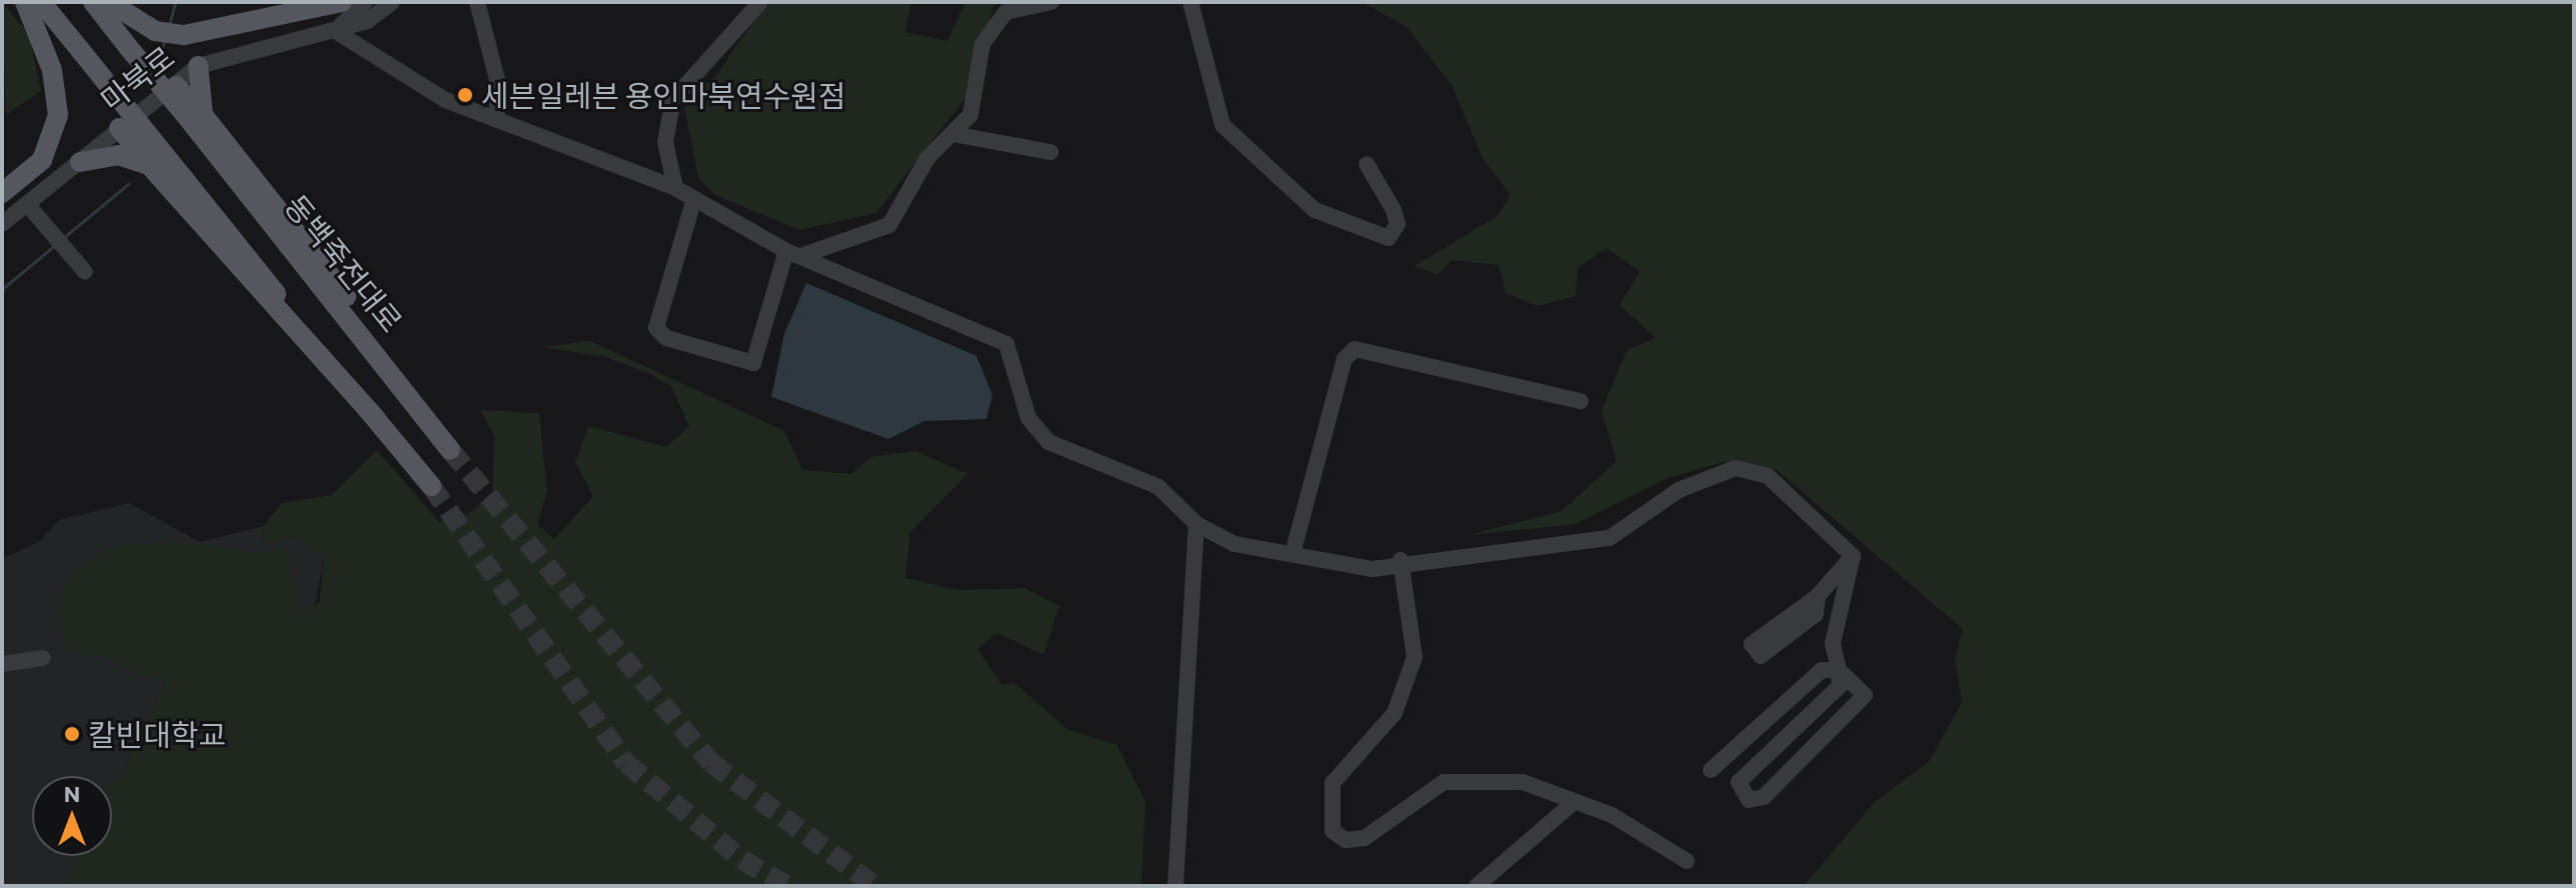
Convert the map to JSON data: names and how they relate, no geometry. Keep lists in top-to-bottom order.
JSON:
{
  "streets": {
    "main road": ["동백죽전대로"],
    "street": ["마북로"]
  },
  "places": ["세븐일레븐 용인마북연수원점", "칼빈대학교"],
  "north": "top"
}
